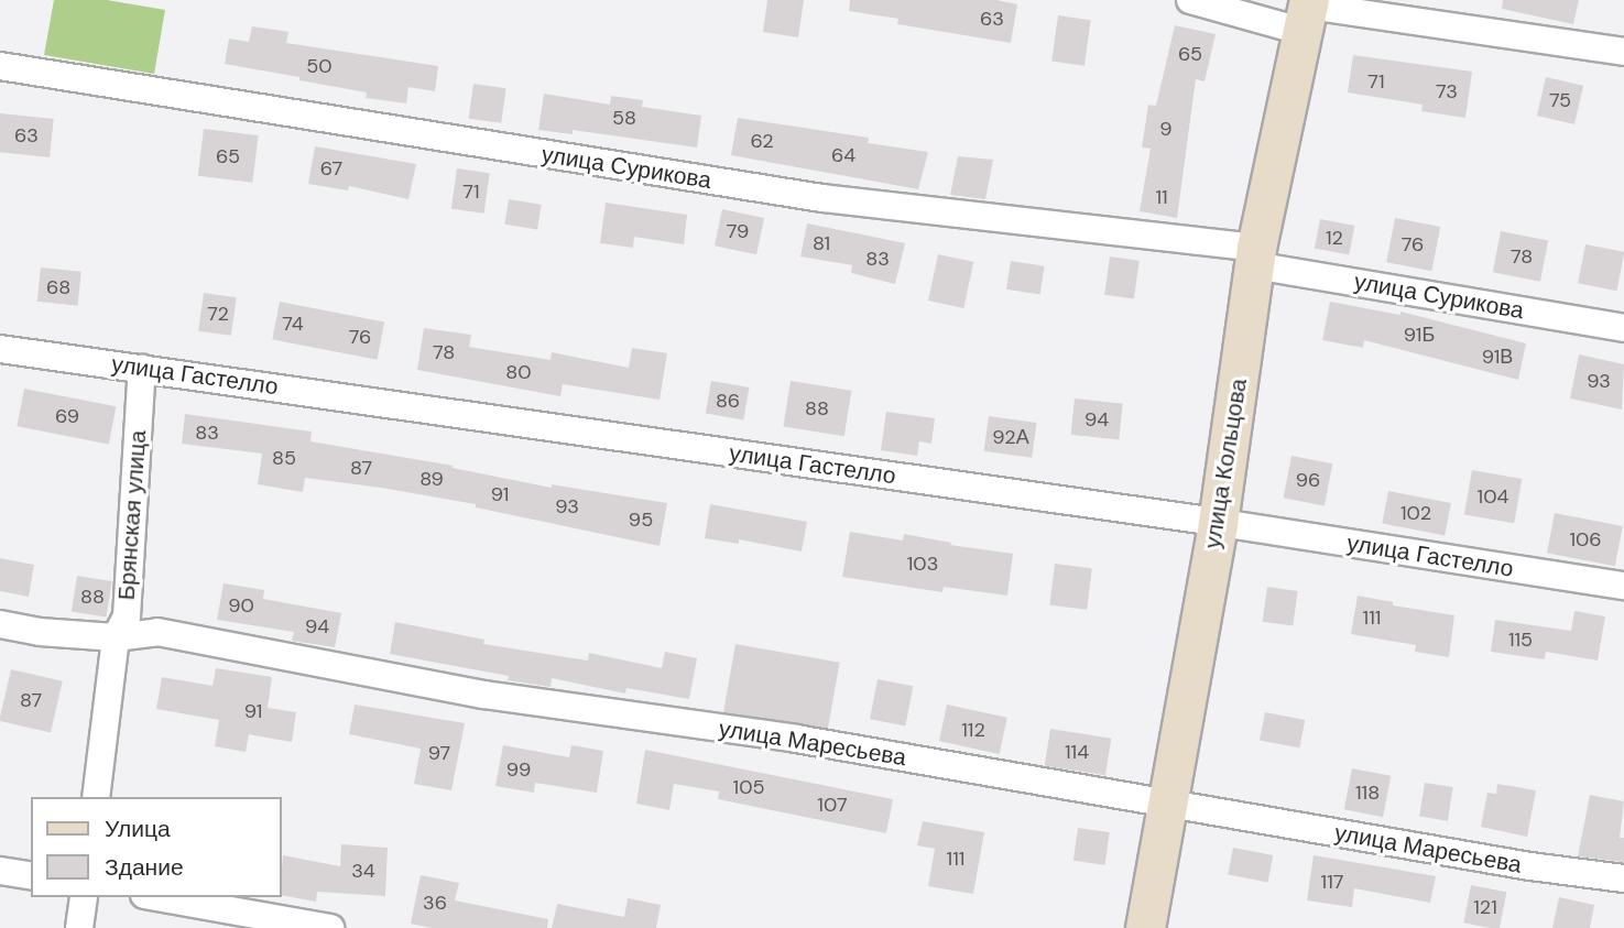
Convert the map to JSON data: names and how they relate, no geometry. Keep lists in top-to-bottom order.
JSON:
{
  "streets": {
    "street": [
      "улица Сурикова",
      "улица Гастелло",
      "улица Кольцова",
      "Брянская улица",
      "улица Маресьева"
    ]
  },
  "crossings": [
    ["улица Сурикова", "улица Кольцова"],
    ["улица Гастелло", "улица Кольцова"],
    ["улица Гастелло", "Брянская улица"],
    ["улица Кольцова", "улица Маресьева"],
    ["Брянская улица", "улица Маресьева"]
  ],
  "house_numbers": [
    "63",
    "65",
    "50",
    "71",
    "73",
    "75",
    "58",
    "9",
    "63",
    "62",
    "64",
    "65",
    "67",
    "71",
    "11",
    "79",
    "12",
    "81",
    "76",
    "78",
    "83",
    "68",
    "72",
    "74",
    "91Б",
    "76",
    "78",
    "91В",
    "80",
    "93",
    "86",
    "88",
    "69",
    "94",
    "83",
    "92А",
    "85",
    "87",
    "89",
    "96",
    "91",
    "104",
    "93",
    "102",
    "95",
    "106",
    "103",
    "88",
    "90",
    "111",
    "94",
    "115",
    "87",
    "91",
    "112",
    "114",
    "97",
    "99",
    "105",
    "118",
    "107",
    "111",
    "34",
    "117",
    "36",
    "121"
  ],
  "legend": ["Улица", "Здание"]
}
